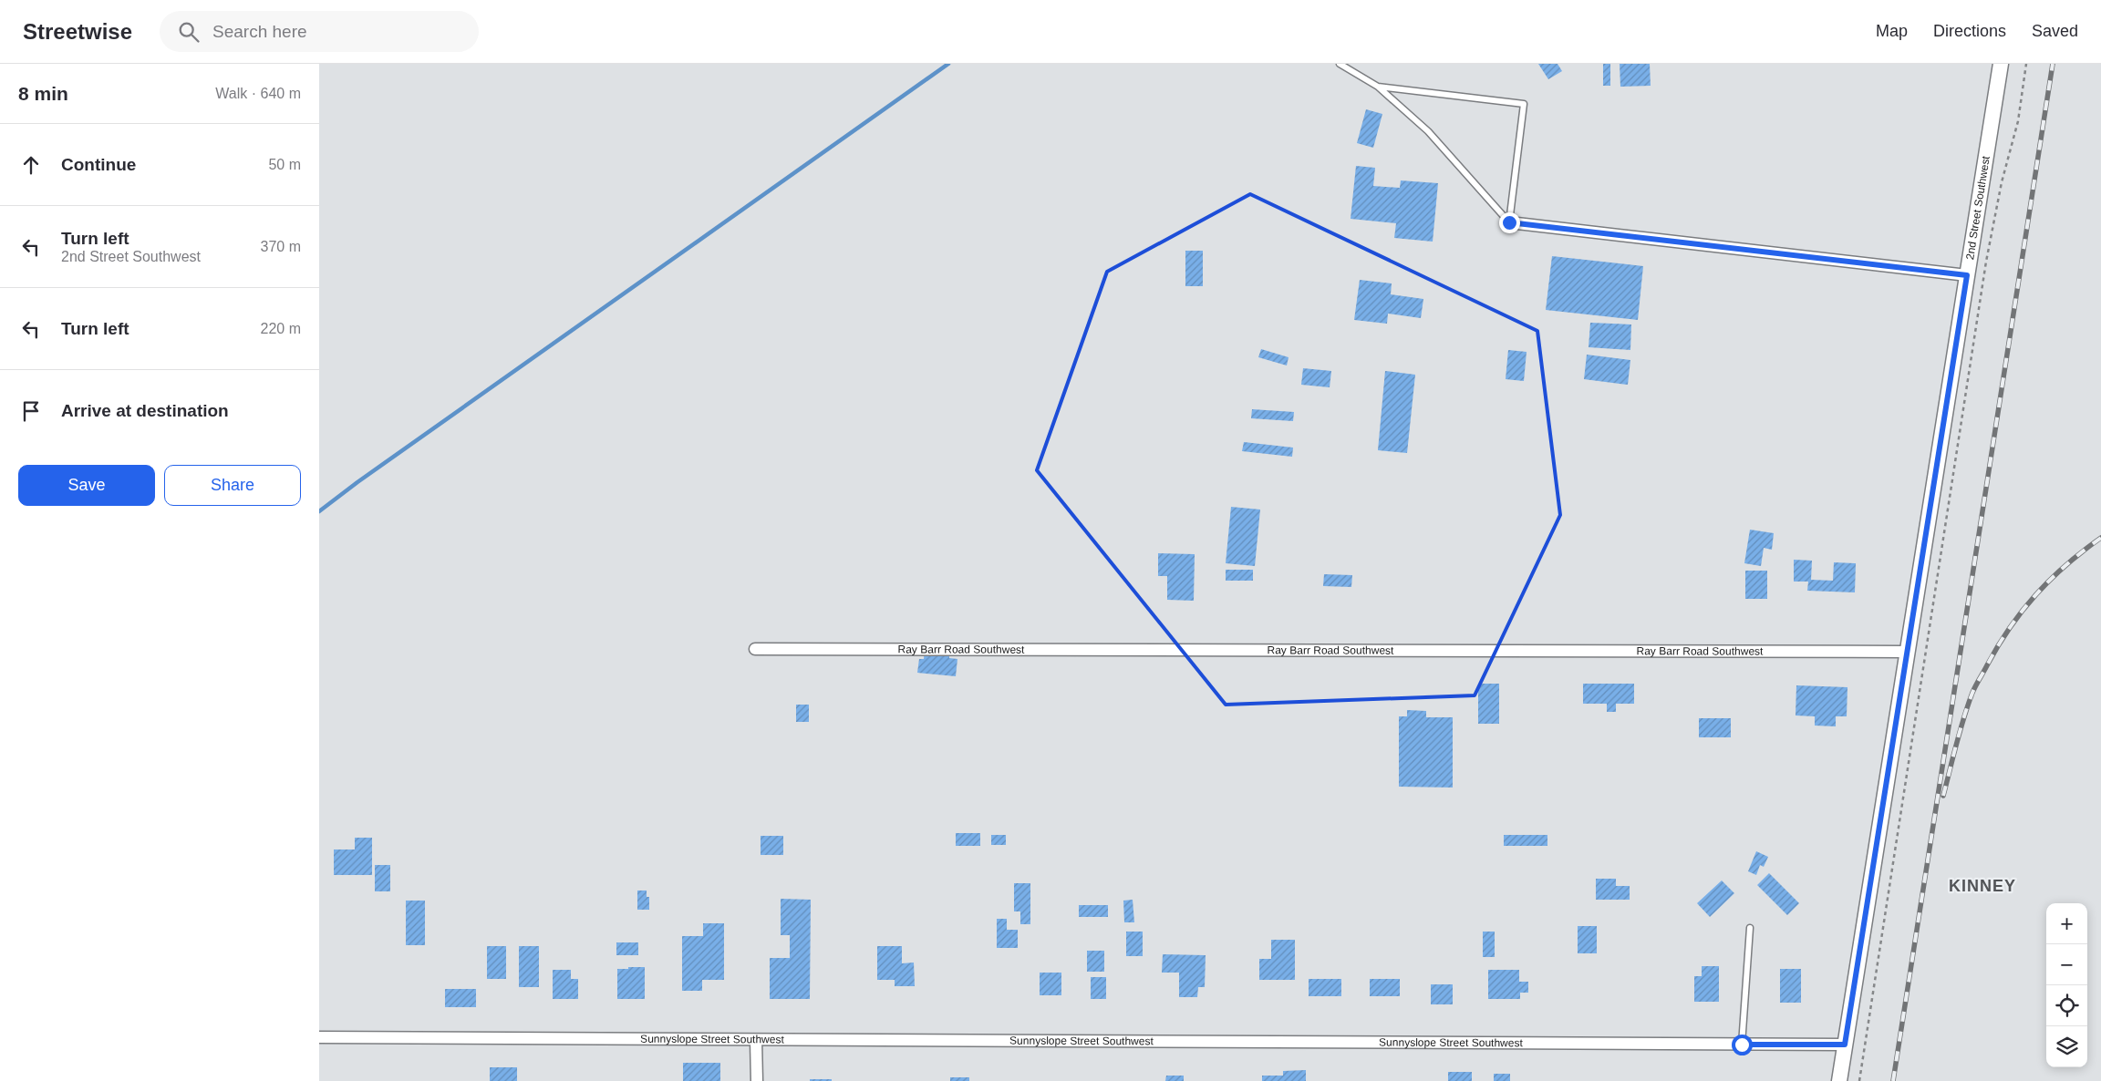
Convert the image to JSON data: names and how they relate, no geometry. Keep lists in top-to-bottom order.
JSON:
{
  "streets": {
    "street": ["2nd Street Southwest", "Ray Barr Road Southwest", "Sunnyslope Street Southwest"]
  },
  "crossings": [
    ["2nd Street Southwest", "Ray Barr Road Southwest"],
    ["2nd Street Southwest", "Sunnyslope Street Southwest"]
  ],
  "districts": ["KINNEY"],
  "page": {
    "header": "Streetwise",
    "search": "Search here",
    "nav": ["Map", "Directions", "Saved"],
    "heading": ["8 min", "Walk · 640 m"],
    "list": [
      ["Continue", "50 m"],
      ["Turn left", "2nd Street Southwest", "370 m"],
      ["Turn left", "220 m"],
      "Arrive at destination"
    ],
    "buttons": ["Save", "Share"],
    "map_buttons": ["+", "−"]
  }
}
